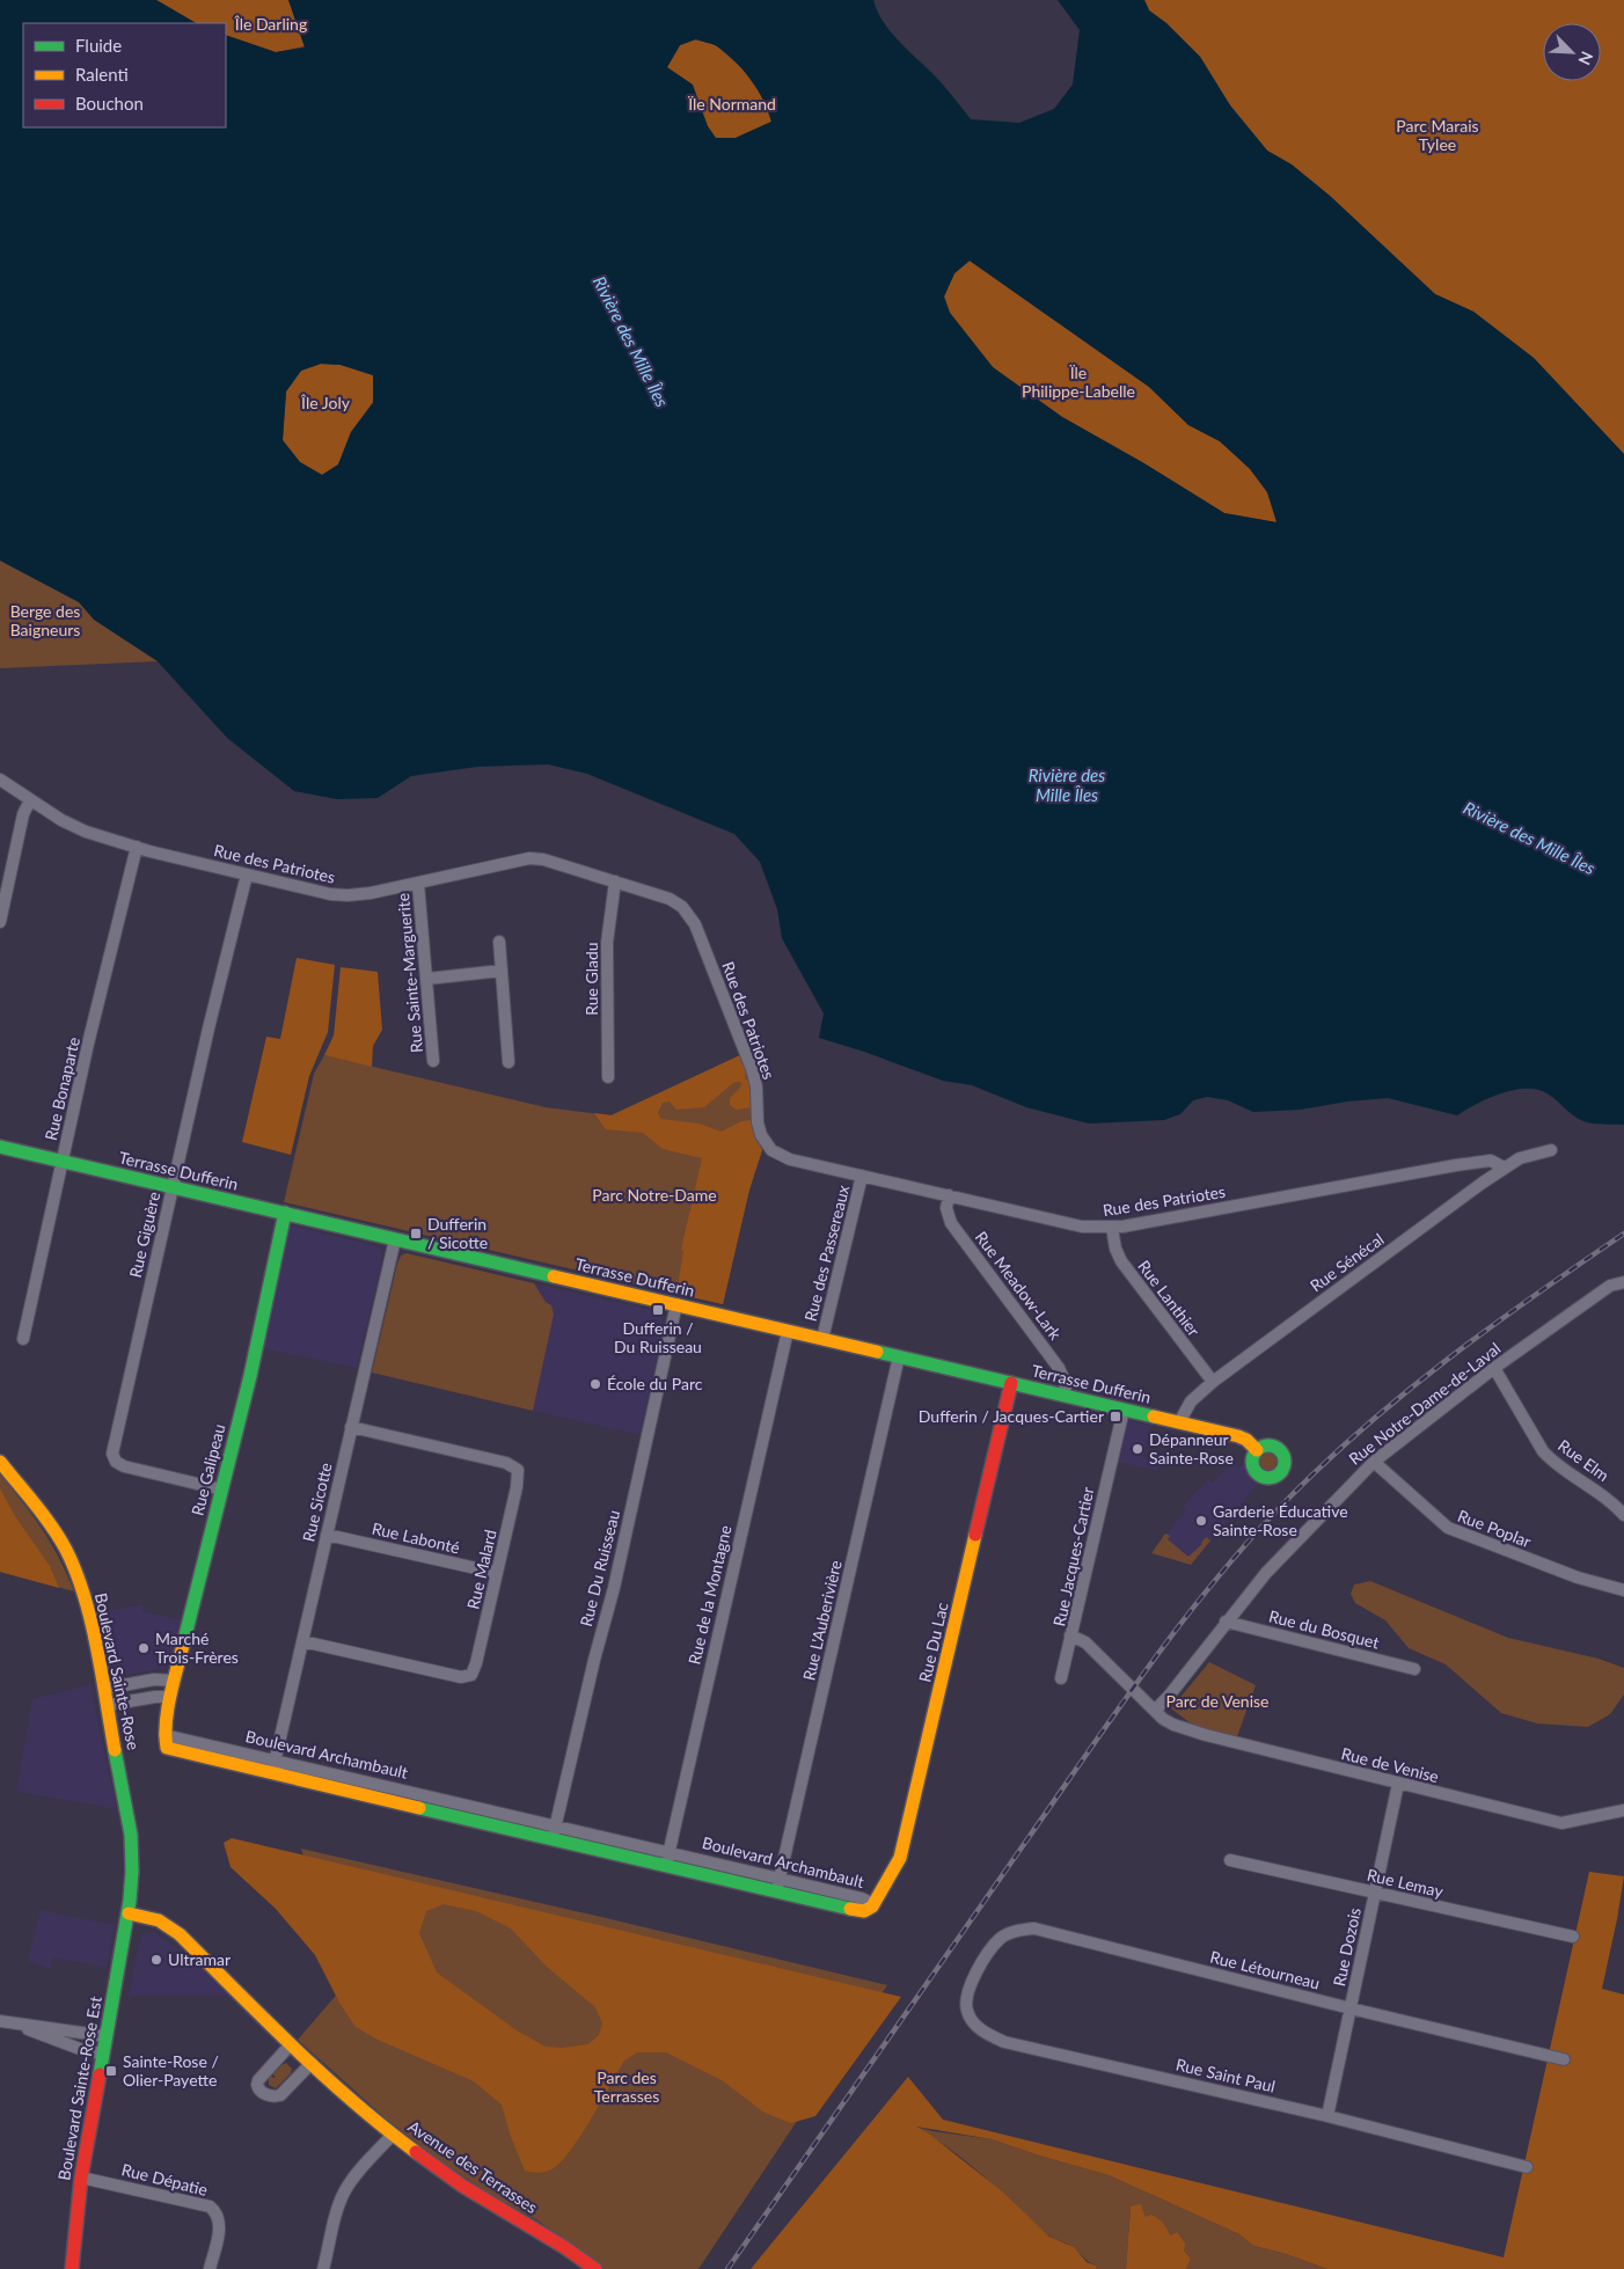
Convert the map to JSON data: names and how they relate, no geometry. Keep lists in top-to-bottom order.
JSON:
{
  "streets": {
    "street": [
      "Rue des Patriotes",
      "Rue Sainte-Marguerite",
      "Rue Gladu",
      "Rue Bonaparte",
      "Terrasse Dufferin",
      "Rue Giguère",
      "Rue des Passereaux",
      "Rue Sénécal",
      "Rue Meadow-Lark",
      "Rue Lanthier",
      "Rue Notre-Dame-de-Laval",
      "Rue Elm",
      "Rue Galipeau",
      "Rue Sicotte",
      "Rue Poplar",
      "Rue Labonté",
      "Rue Jacques-Cartier",
      "Rue Du Ruisseau",
      "Rue Malard",
      "Rue de la Montagne",
      "Rue L'Auberivière",
      "Rue du Bosquet",
      "Rue Du Lac",
      "Boulevard Sainte-Rose",
      "Boulevard Archambault",
      "Rue de Venise",
      "Rue Lemay",
      "Rue Dozois",
      "Rue Létourneau",
      "Rue Saint Paul",
      "Boulevard Sainte-Rose Est",
      "Avenue des Terrasses",
      "Rue Dépatie"
    ]
  },
  "crossings": [
    ["Rue des Patriotes", "Rue Sainte-Marguerite"],
    ["Rue des Patriotes", "Rue Gladu"],
    ["Rue des Patriotes", "Rue Bonaparte"],
    ["Rue des Patriotes", "Rue Giguère"],
    ["Rue des Patriotes", "Rue des Passereaux"],
    ["Rue des Patriotes", "Rue Sénécal"],
    ["Rue des Patriotes", "Rue Meadow-Lark"],
    ["Rue des Patriotes", "Rue Lanthier"],
    ["Rue Bonaparte", "Terrasse Dufferin"],
    ["Terrasse Dufferin", "Rue Giguère"],
    ["Terrasse Dufferin", "Rue des Passereaux"],
    ["Terrasse Dufferin", "Rue Sénécal"],
    ["Terrasse Dufferin", "Rue Meadow-Lark"],
    ["Terrasse Dufferin", "Rue Galipeau"],
    ["Terrasse Dufferin", "Rue Sicotte"],
    ["Terrasse Dufferin", "Rue Jacques-Cartier"],
    ["Terrasse Dufferin", "Rue Du Ruisseau"],
    ["Terrasse Dufferin", "Rue de la Montagne"],
    ["Terrasse Dufferin", "Rue L'Auberivière"],
    ["Terrasse Dufferin", "Rue Du Lac"],
    ["Rue Giguère", "Rue Galipeau"],
    ["Rue Sénécal", "Rue Lanthier"],
    ["Rue Notre-Dame-de-Laval", "Rue Elm"],
    ["Rue Notre-Dame-de-Laval", "Rue Poplar"],
    ["Rue Notre-Dame-de-Laval", "Rue Jacques-Cartier"],
    ["Rue Notre-Dame-de-Laval", "Rue du Bosquet"],
    ["Rue Notre-Dame-de-Laval", "Rue de Venise"],
    ["Rue Galipeau", "Boulevard Archambault"],
    ["Rue Sicotte", "Rue Labonté"],
    ["Rue Sicotte", "Rue Malard"],
    ["Rue Sicotte", "Boulevard Archambault"],
    ["Rue Labonté", "Rue Malard"],
    ["Rue Jacques-Cartier", "Rue de Venise"],
    ["Rue Du Ruisseau", "Boulevard Archambault"],
    ["Rue de la Montagne", "Boulevard Archambault"],
    ["Rue L'Auberivière", "Boulevard Archambault"],
    ["Rue Du Lac", "Boulevard Archambault"],
    ["Boulevard Sainte-Rose", "Boulevard Sainte-Rose Est"],
    ["Boulevard Sainte-Rose", "Avenue des Terrasses"],
    ["Rue de Venise", "Rue Dozois"],
    ["Rue Lemay", "Rue Dozois"],
    ["Rue Dozois", "Rue Létourneau"],
    ["Rue Dozois", "Rue Saint Paul"],
    ["Rue Létourneau", "Rue Saint Paul"],
    ["Boulevard Sainte-Rose Est", "Avenue des Terrasses"],
    ["Boulevard Sainte-Rose Est", "Rue Dépatie"]
  ],
  "water": ["Rivière des Mille Îles"],
  "parks": [
    "Île Darling",
    "Ïle Normand",
    "Parc Marais Tylee",
    "Ïle Philippe-Labelle",
    "Île Joly",
    "Berge des Baigneurs",
    "Parc Notre-Dame",
    "Parc de Venise",
    "Parc des Terrasses"
  ],
  "places": {
    "transit": [
      "Dufferin / Sicotte",
      "Dufferin / Du Ruisseau",
      "Dufferin / Jacques-Cartier",
      "Sainte-Rose / Olier-Payette"
    ],
    "other": [
      "École du Parc",
      "Dépanneur Sainte-Rose",
      "Garderie Éducative Sainte-Rose",
      "Marché Trois-Frères",
      "Ultramar"
    ]
  },
  "legend": ["Fluide", "Ralenti", "Bouchon"],
  "north": "bottom right"
}
